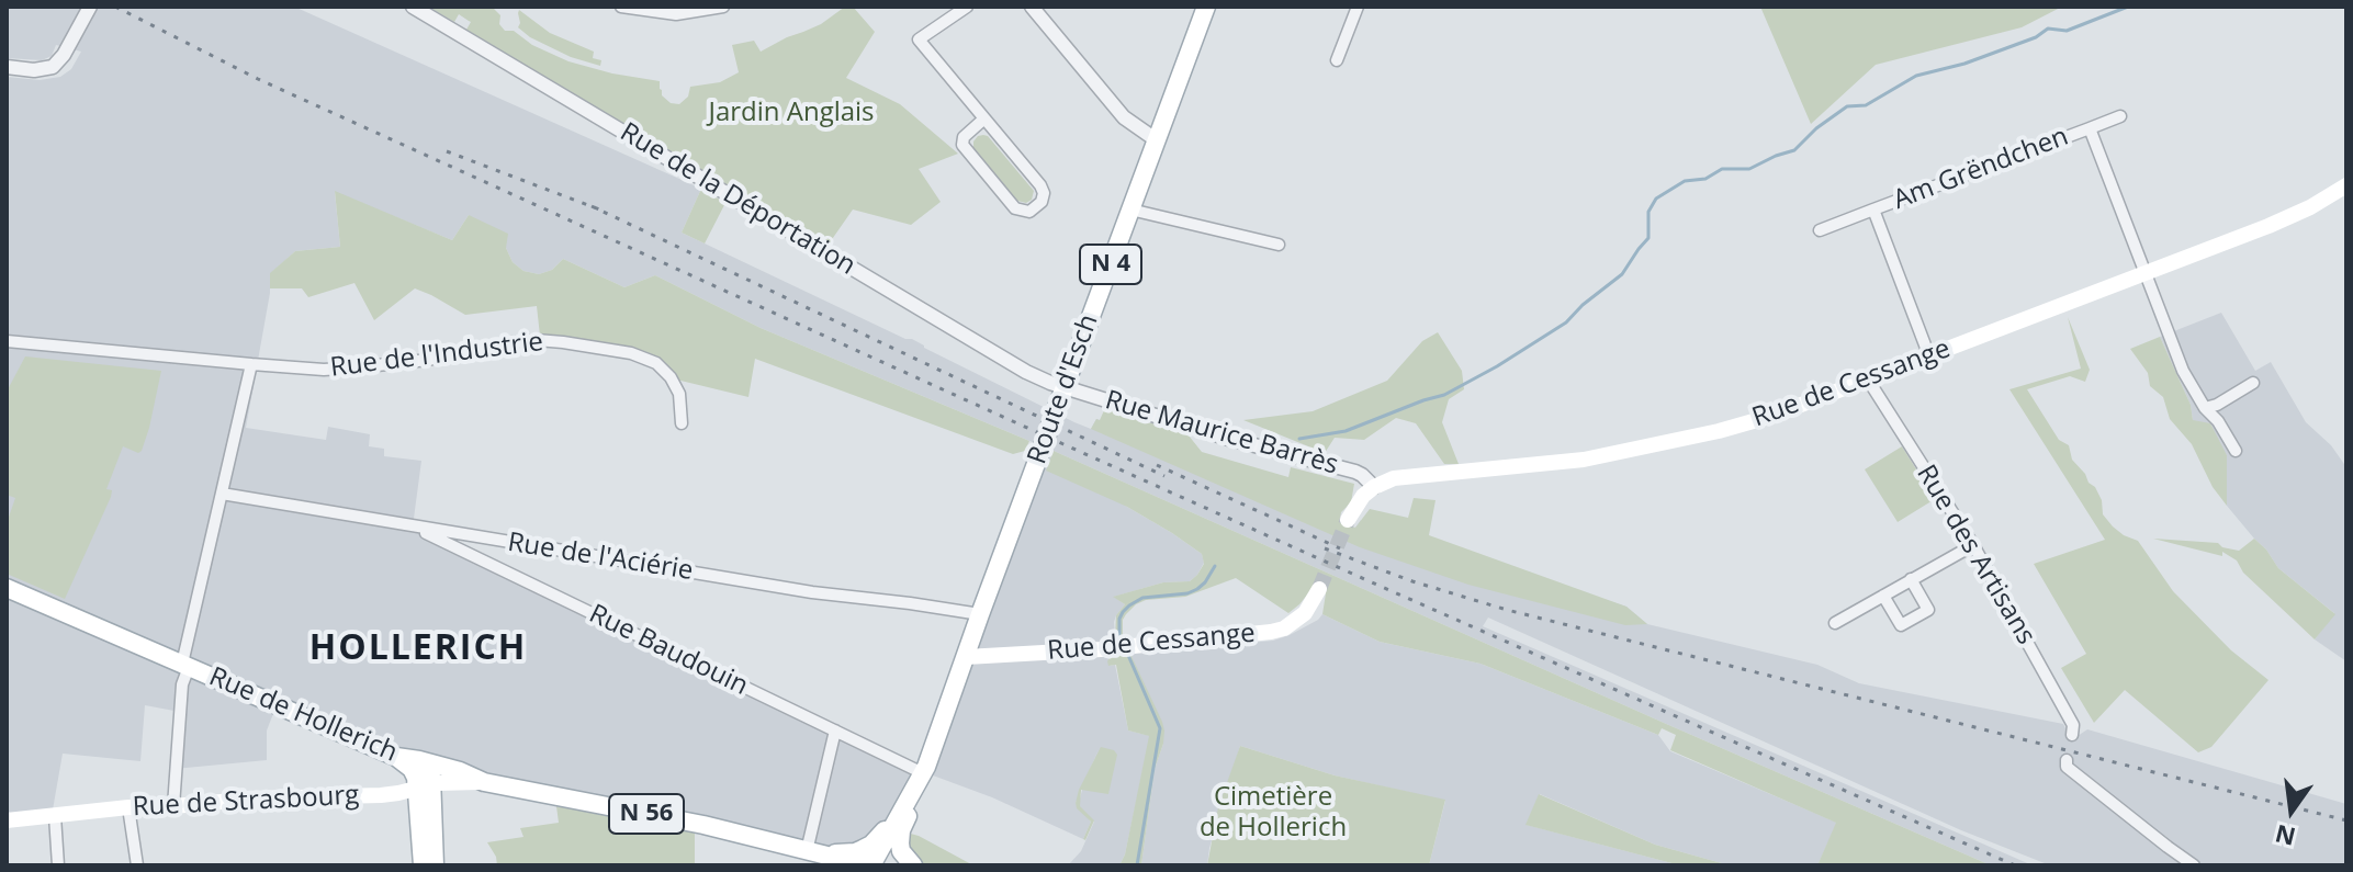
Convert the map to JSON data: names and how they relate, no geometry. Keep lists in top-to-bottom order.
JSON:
{
  "streets": {
    "main road": [
      "N 4",
      "Rue de Cessange",
      "Route d'Esch",
      "Rue de Hollerich",
      "Rue de Strasbourg",
      "N 56"
    ],
    "street": [
      "Am Grëndchen",
      "Rue de la Déportation",
      "Rue de l'Industrie",
      "Rue Maurice Barrès",
      "Rue des Artisans",
      "Rue de l'Aciérie",
      "Rue Baudouin"
    ]
  },
  "crossings": [
    ["Am Grëndchen", "Rue de Cessange"],
    ["Rue de la Déportation", "Route d'Esch"],
    ["Rue de la Déportation", "Rue Maurice Barrès"],
    ["N 4", "Route d'Esch"],
    ["N 4", "Rue Baudouin"],
    ["Rue de Cessange", "Route d'Esch"],
    ["Rue de Cessange", "Rue Maurice Barrès"],
    ["Rue de Cessange", "Rue des Artisans"],
    ["Route d'Esch", "Rue Maurice Barrès"],
    ["Route d'Esch", "Rue de l'Aciérie"],
    ["Route d'Esch", "Rue Baudouin"],
    ["Route d'Esch", "Rue de Hollerich"],
    ["Rue de l'Aciérie", "Rue Baudouin"],
    ["Rue de Hollerich", "Rue de Strasbourg"]
  ],
  "districts": ["HOLLERICH"],
  "parks": ["Jardin Anglais", "Cimetière de Hollerich"],
  "north": "bottom"
}
